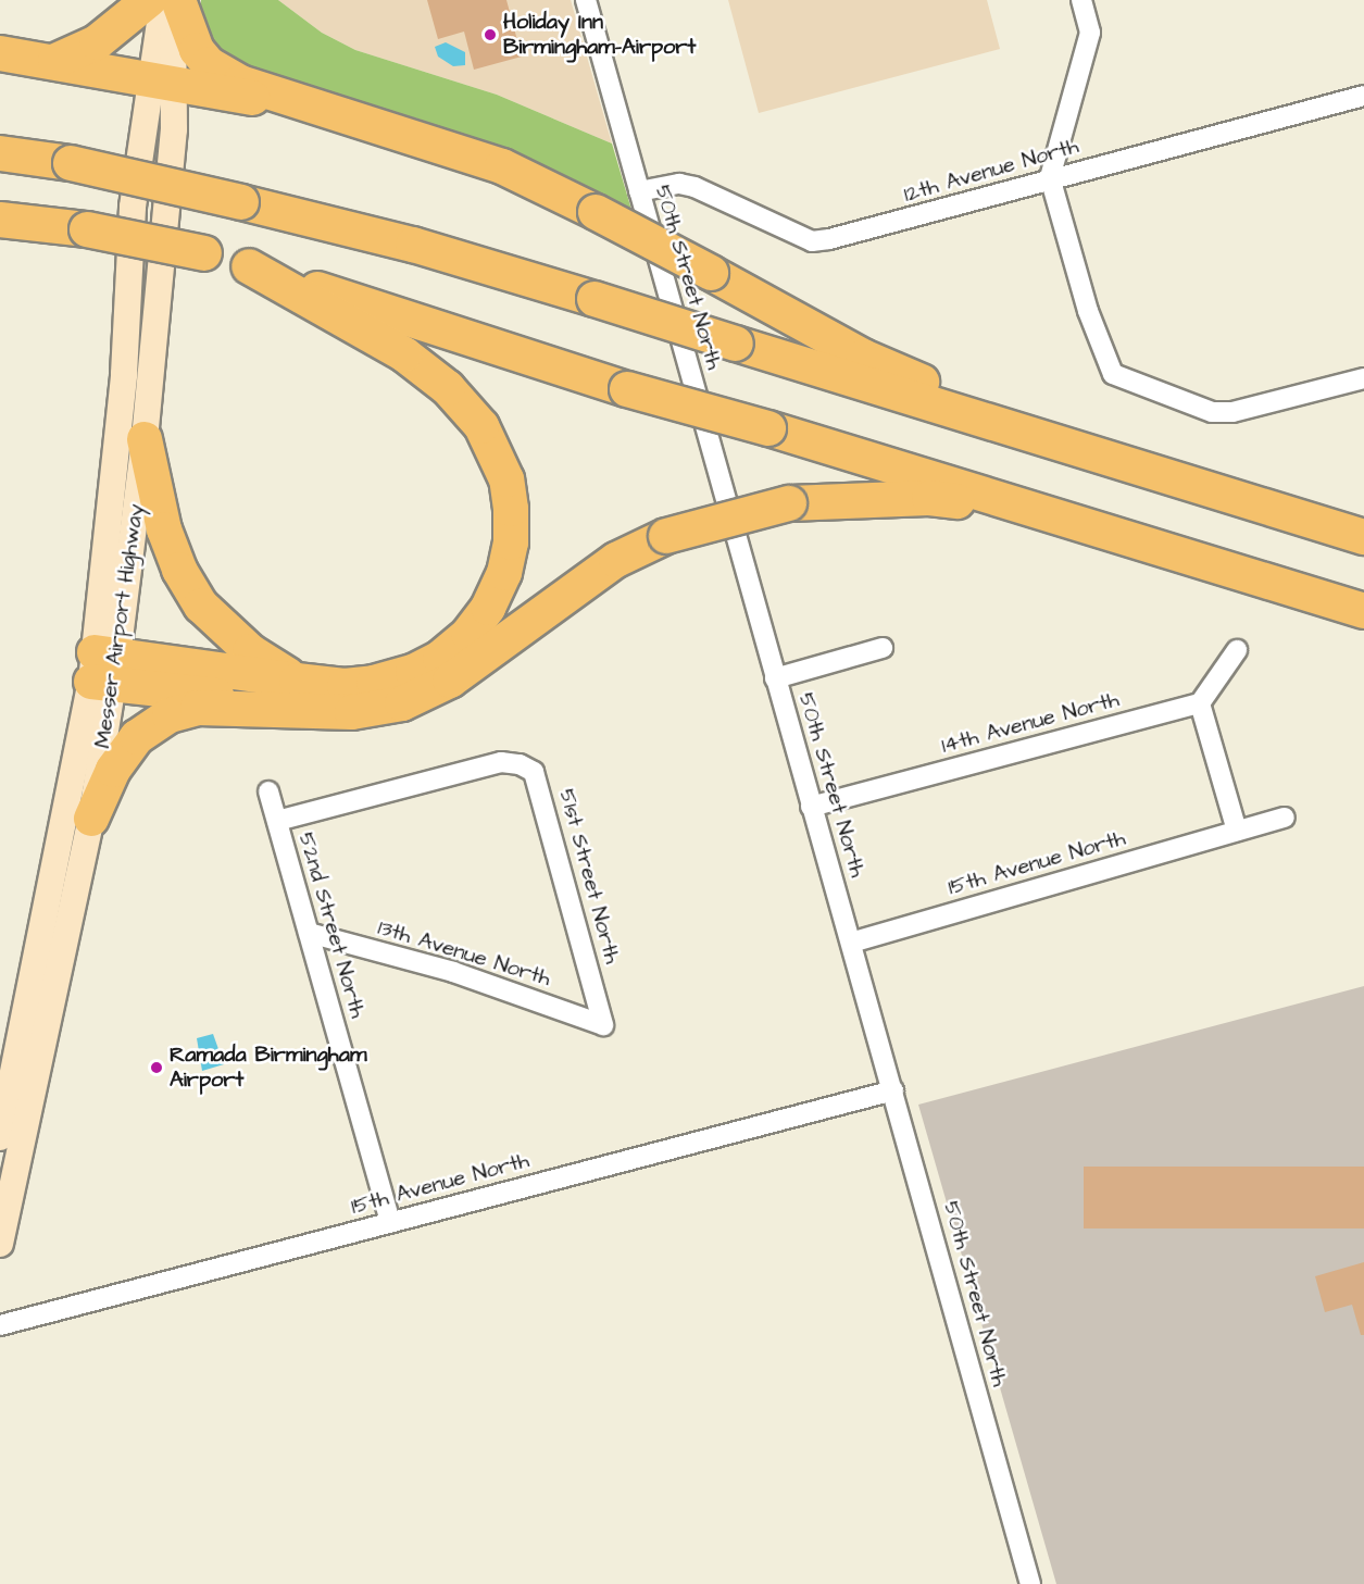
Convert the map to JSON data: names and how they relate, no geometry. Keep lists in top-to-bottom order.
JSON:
{
  "streets": {
    "main road": ["Messer Airport Highway"],
    "street": [
      "12th Avenue North",
      "50th Street North",
      "14th Avenue North",
      "15th Avenue North",
      "51st Street North",
      "52nd Street North",
      "13th Avenue North"
    ]
  },
  "crossings": [
    ["12th Avenue North", "50th Street North"],
    ["50th Street North", "14th Avenue North"],
    ["50th Street North", "15th Avenue North"],
    ["15th Avenue North", "52nd Street North"],
    ["51st Street North", "52nd Street North"],
    ["51st Street North", "13th Avenue North"],
    ["52nd Street North", "13th Avenue North"]
  ],
  "places": ["Holiday Inn Birmingham-Airport", "Ramada Birmingham Airport"]
}
